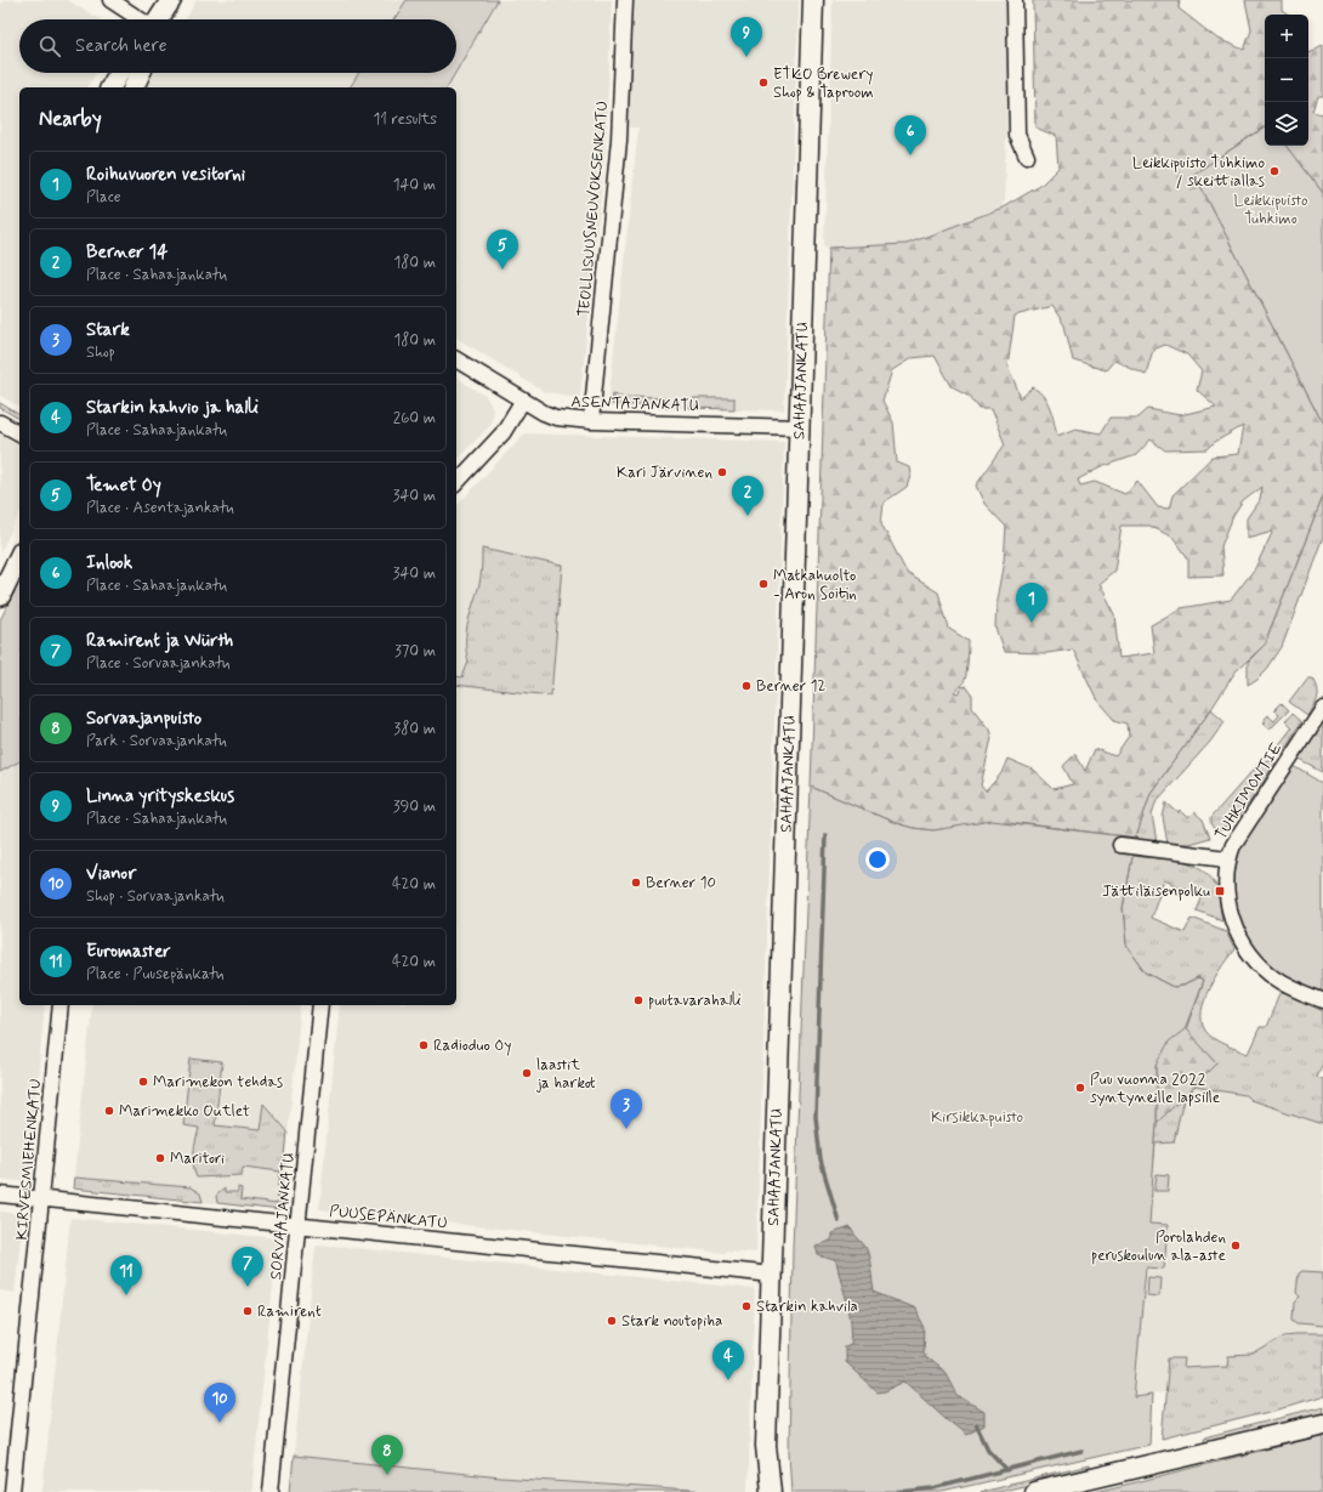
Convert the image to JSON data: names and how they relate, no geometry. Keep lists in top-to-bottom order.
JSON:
{
  "streets": {
    "main road": ["SAHAAJANKATU"],
    "street": [
      "TEOLLISUUSNEUVOKSENKATU",
      "ASENTAJANKATU",
      "TUHKIMONTIE",
      "KIRVESMIEHENKATU",
      "SORVAAJANKATU",
      "PUUSEPÄNKATU"
    ]
  },
  "crossings": [
    ["TEOLLISUUSNEUVOKSENKATU", "ASENTAJANKATU"],
    ["SAHAAJANKATU", "ASENTAJANKATU"],
    ["SAHAAJANKATU", "PUUSEPÄNKATU"],
    ["KIRVESMIEHENKATU", "PUUSEPÄNKATU"],
    ["SORVAAJANKATU", "PUUSEPÄNKATU"]
  ],
  "parks": ["Leikkipuisto Tuhkimo", "Kirsikkapuisto"],
  "places": {
    "other": [
      "ETKO Brewery Shop & Taproom",
      "Leikkipuisto Tuhkimo / skeittiallas",
      "Kari Järvinen",
      "Matkahuolto - Aron Soitin",
      "Berner 12",
      "Berner 10",
      "puutavarahalli",
      "Radioduo Oy",
      "laastit ja harkot",
      "Marimekon tehdas",
      "Puu vuonna 2022 syntyneille lapsille",
      "Marimekko Outlet",
      "Maritori",
      "Porolahden peruskoulun ala-aste",
      "Starkin kahvila",
      "Ramirent",
      "Stark noutopiha"
    ],
    "transit": ["Jättiläisenpolku"]
  },
  "page": {
    "map_buttons": ["+", "−"],
    "pins": [
      "9",
      "6",
      "5",
      "2",
      "1",
      "3",
      "7",
      "11",
      "4",
      "10",
      "8"
    ],
    "search": "Search here",
    "heading": ["Nearby", "11 results"],
    "list": [
      {
        "mark": "1",
        "name": "Roihuvuoren vesitorni",
        "note": "Place",
        "value": "140 m"
      },
      {
        "mark": "2",
        "name": "Berner 14",
        "note": "Place · Sahaajankatu",
        "value": "180 m"
      },
      {
        "mark": "3",
        "name": "Stark",
        "note": "Shop",
        "value": "180 m"
      },
      {
        "mark": "4",
        "name": "Starkin kahvio ja halli",
        "note": "Place · Sahaajankatu",
        "value": "260 m"
      },
      {
        "mark": "5",
        "name": "Temet Oy",
        "note": "Place · Asentajankatu",
        "value": "340 m"
      },
      {
        "mark": "6",
        "name": "Inlook",
        "note": "Place · Sahaajankatu",
        "value": "340 m"
      },
      {
        "mark": "7",
        "name": "Ramirent ja Würth",
        "note": "Place · Sorvaajankatu",
        "value": "370 m"
      },
      {
        "mark": "8",
        "name": "Sorvaajanpuisto",
        "note": "Park · Sorvaajankatu",
        "value": "380 m"
      },
      {
        "mark": "9",
        "name": "Linna yrityskeskus",
        "note": "Place · Sahaajankatu",
        "value": "390 m"
      },
      {
        "mark": "10",
        "name": "Vianor",
        "note": "Shop · Sorvaajankatu",
        "value": "420 m"
      },
      {
        "mark": "11",
        "name": "Euromaster",
        "note": "Place · Puusepänkatu",
        "value": "420 m"
      }
    ]
  }
}
